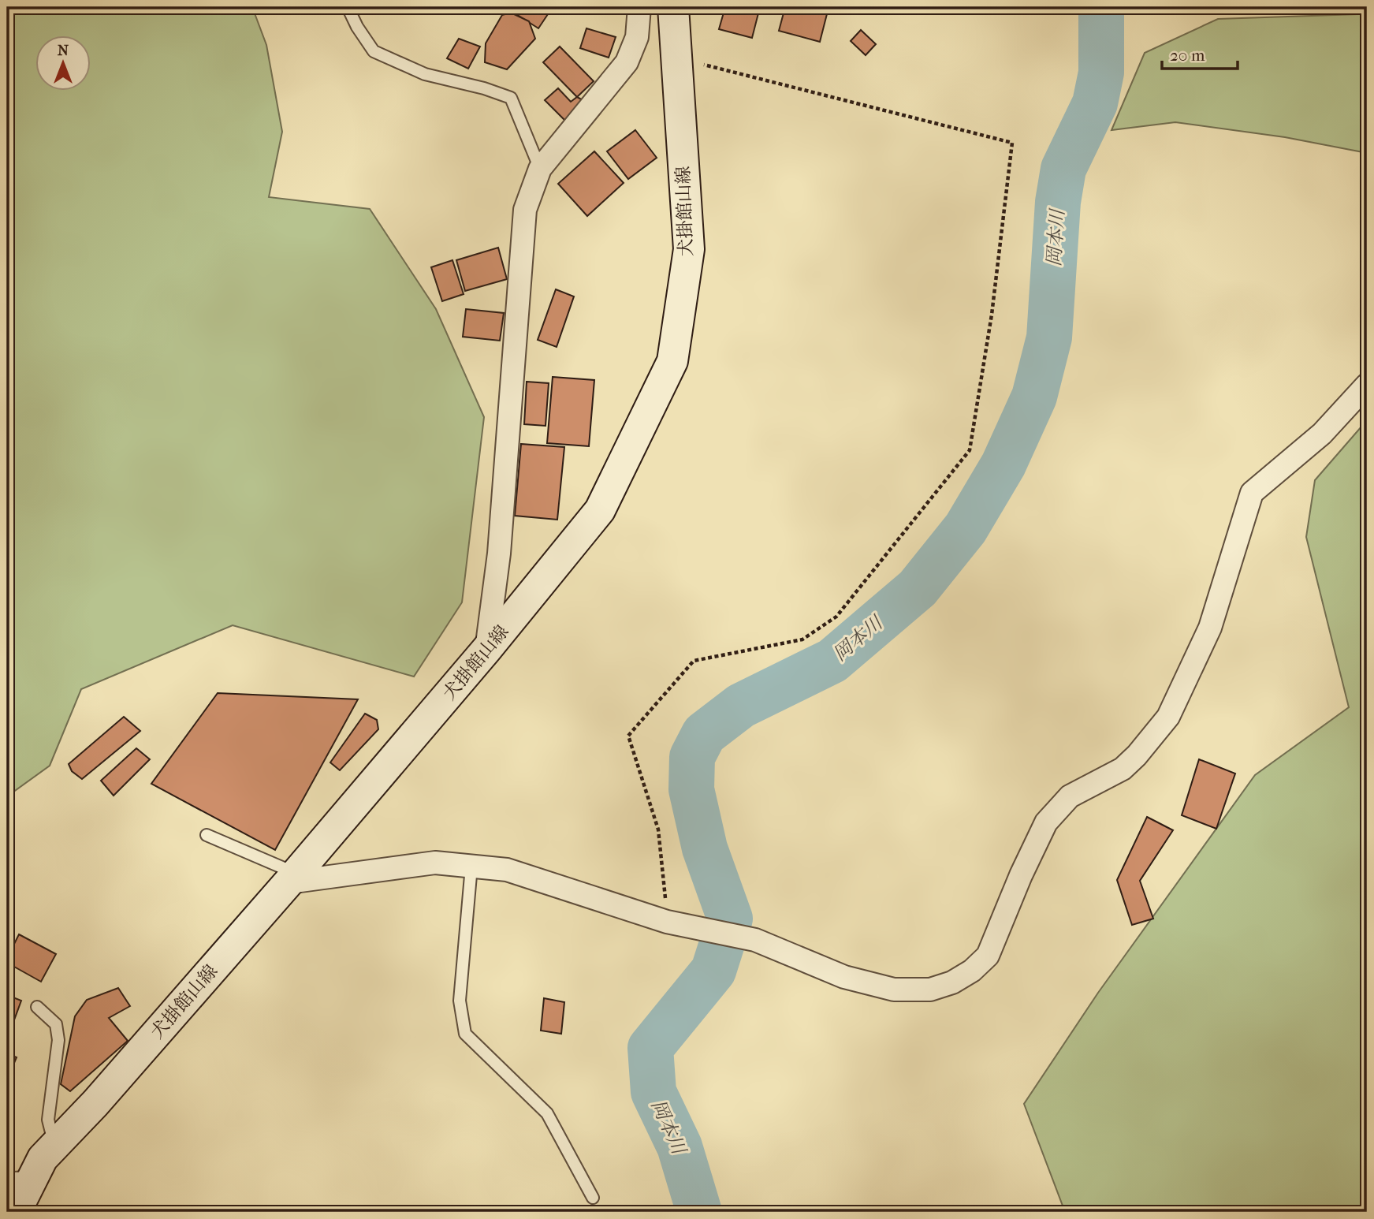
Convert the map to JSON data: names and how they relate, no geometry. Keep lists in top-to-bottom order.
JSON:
{
  "streets": {
    "main road": ["犬掛館山線"]
  },
  "water": ["岡本川"],
  "scale_bar": "20 m",
  "north": "top"
}
